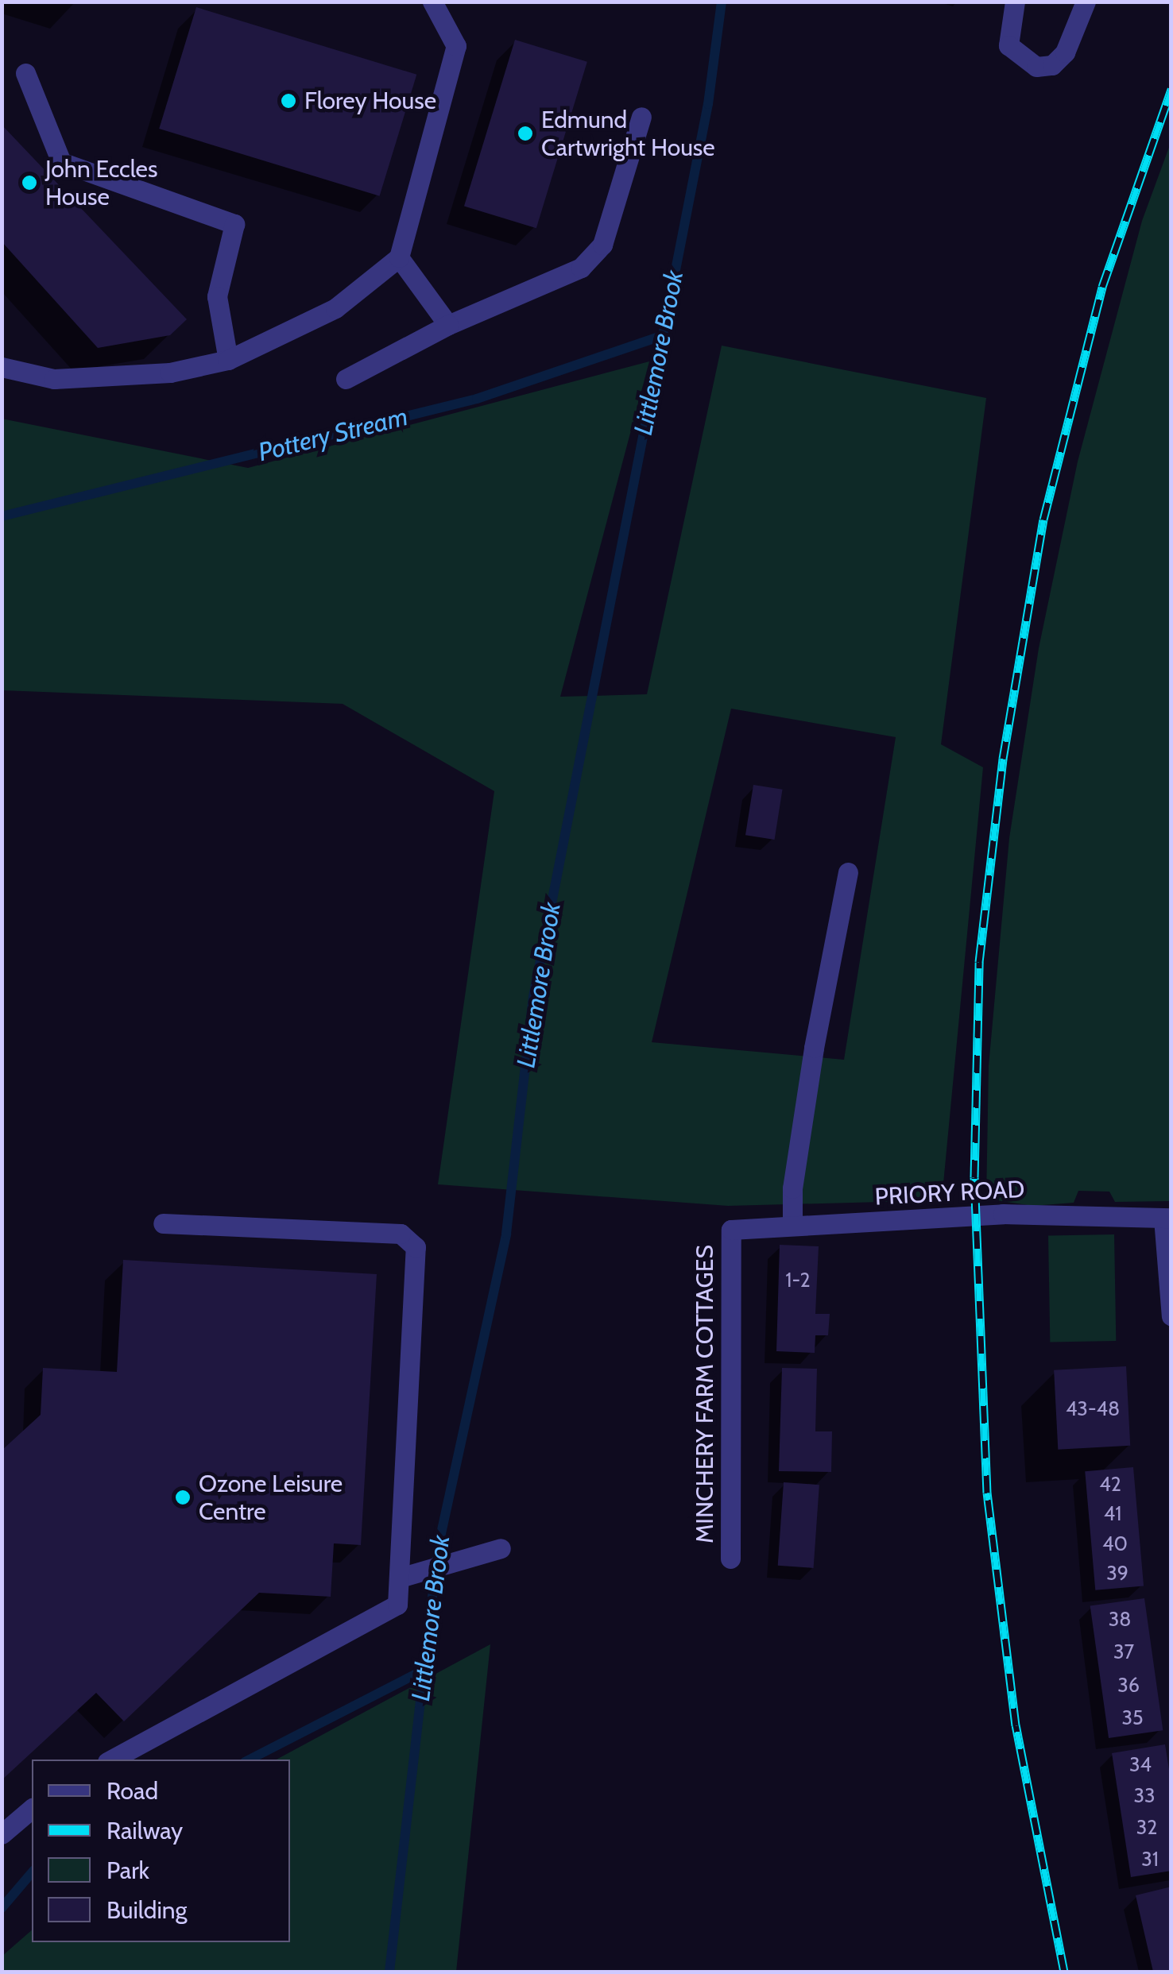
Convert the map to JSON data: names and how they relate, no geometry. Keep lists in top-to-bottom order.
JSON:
{
  "streets": {
    "street": ["PRIORY ROAD", "MINCHERY FARM COTTAGES"]
  },
  "crossings": [
    ["PRIORY ROAD", "MINCHERY FARM COTTAGES"]
  ],
  "water": ["Littlemore Brook", "Pottery Stream"],
  "places": [
    "Florey House",
    "Edmund Cartwright House",
    "John Eccles House",
    "Ozone Leisure Centre"
  ],
  "house_numbers": [
    "1-2",
    "43-48",
    "42",
    "41",
    "40",
    "39",
    "38",
    "37",
    "36",
    "35",
    "34",
    "33",
    "32",
    "31"
  ],
  "legend": [
    "Road",
    "Railway",
    "Park",
    "Building"
  ]
}
